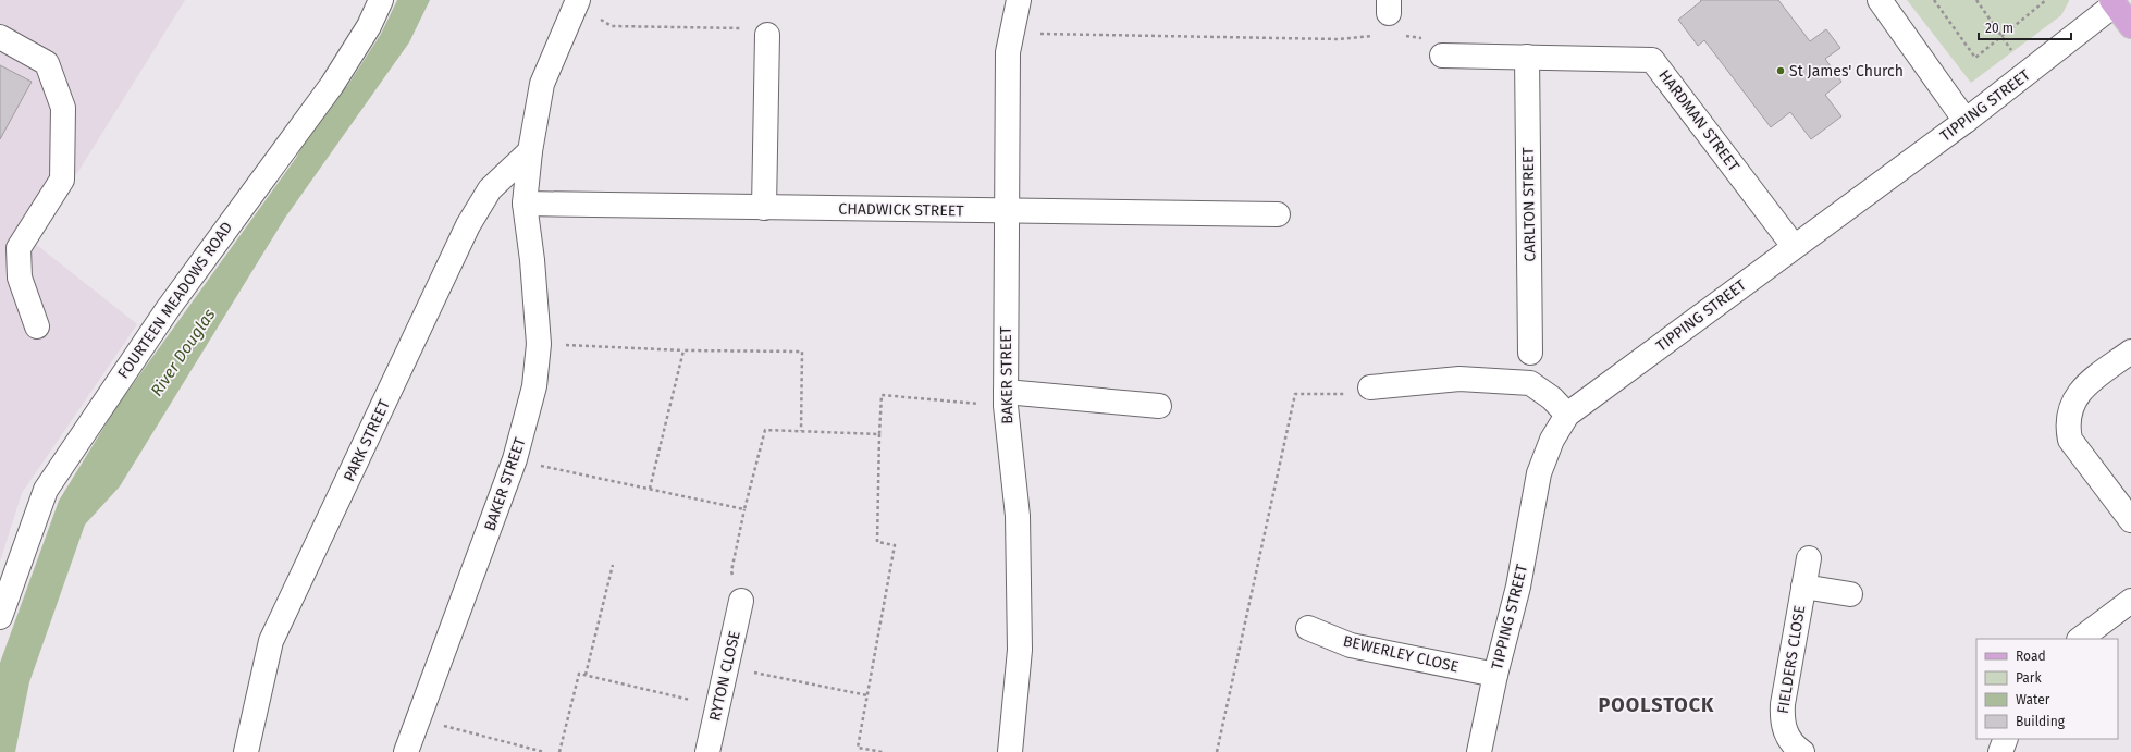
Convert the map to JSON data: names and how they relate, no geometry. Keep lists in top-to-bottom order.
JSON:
{
  "streets": {
    "street": [
      "TIPPING STREET",
      "HARDMAN STREET",
      "CARLTON STREET",
      "CHADWICK STREET",
      "FOURTEEN MEADOWS ROAD",
      "BAKER STREET",
      "PARK STREET",
      "BEWERLEY CLOSE",
      "FIELDERS CLOSE",
      "RYTON CLOSE"
    ]
  },
  "crossings": [
    ["TIPPING STREET", "HARDMAN STREET"],
    ["TIPPING STREET", "BEWERLEY CLOSE"],
    ["HARDMAN STREET", "CARLTON STREET"],
    ["CHADWICK STREET", "BAKER STREET"]
  ],
  "districts": ["POOLSTOCK"],
  "water": ["River Douglas"],
  "places": ["St James' Church"],
  "legend": [
    "Road",
    "Park",
    "Water",
    "Building"
  ],
  "scale_bar": "20 m"
}
